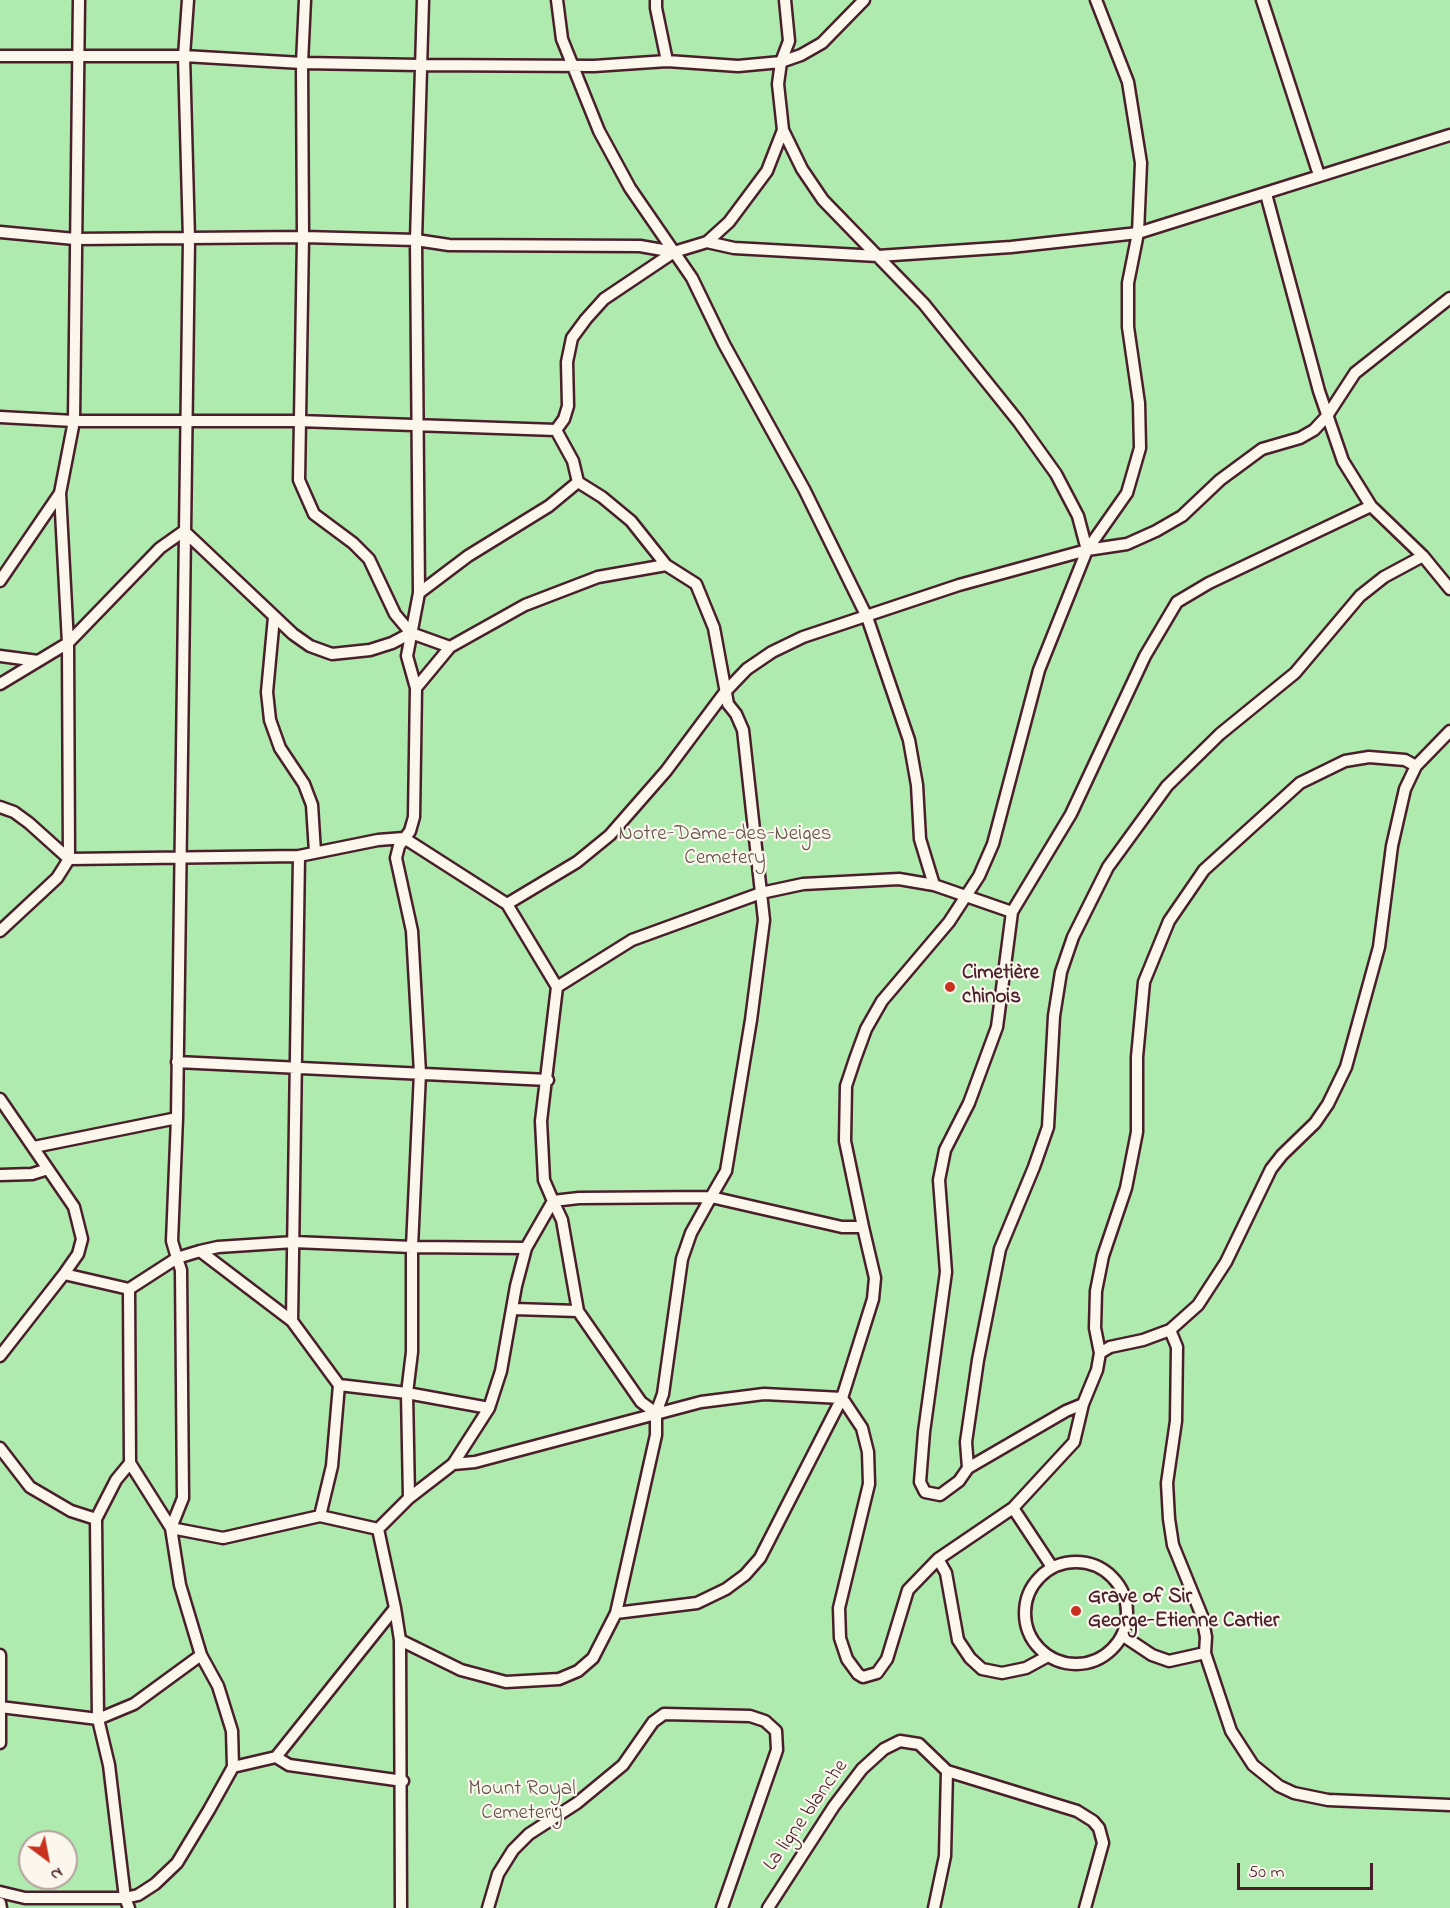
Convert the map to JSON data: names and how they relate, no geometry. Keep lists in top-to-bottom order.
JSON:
{
  "streets": {
    "lane": ["La ligne blanche"]
  },
  "parks": ["Notre-Dame-des-Neiges Cemetery", "Mount Royal Cemetery"],
  "places": ["Cimetière chinois", "Grave of Sir George-Etienne Cartier"],
  "scale_bar": "50 m",
  "north": "bottom right"
}
